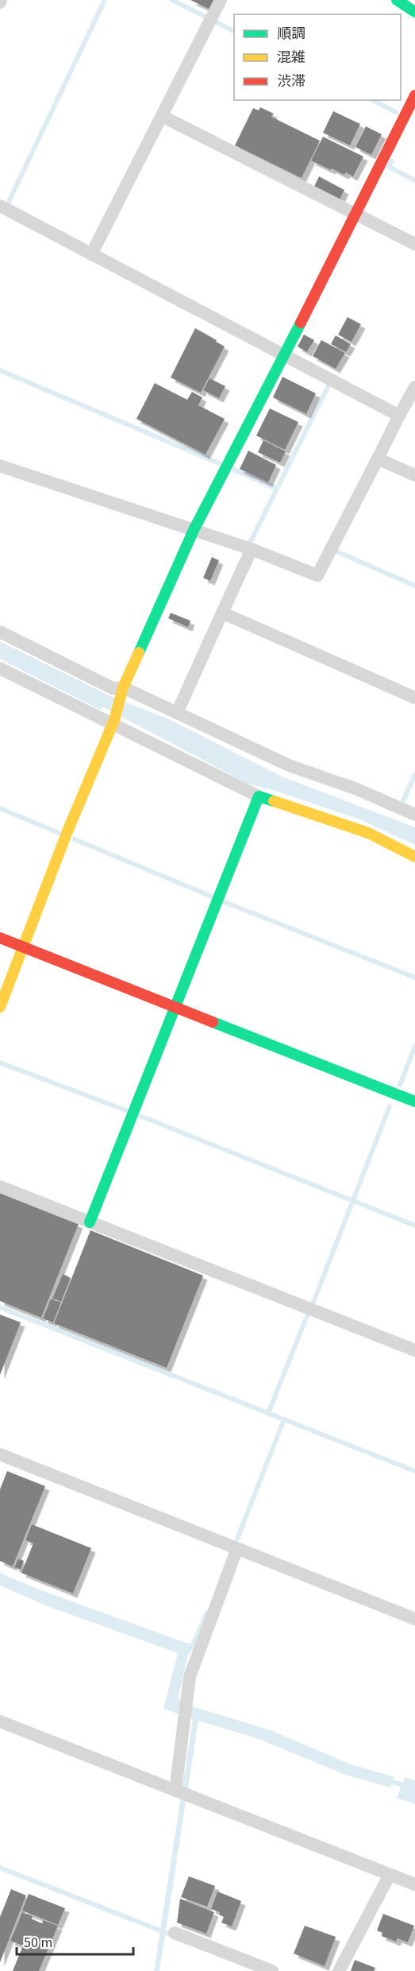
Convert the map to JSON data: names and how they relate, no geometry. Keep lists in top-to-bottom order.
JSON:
{
  "legend": ["順調", "混雑", "渋滞"],
  "scale_bar": "50 m"
}
